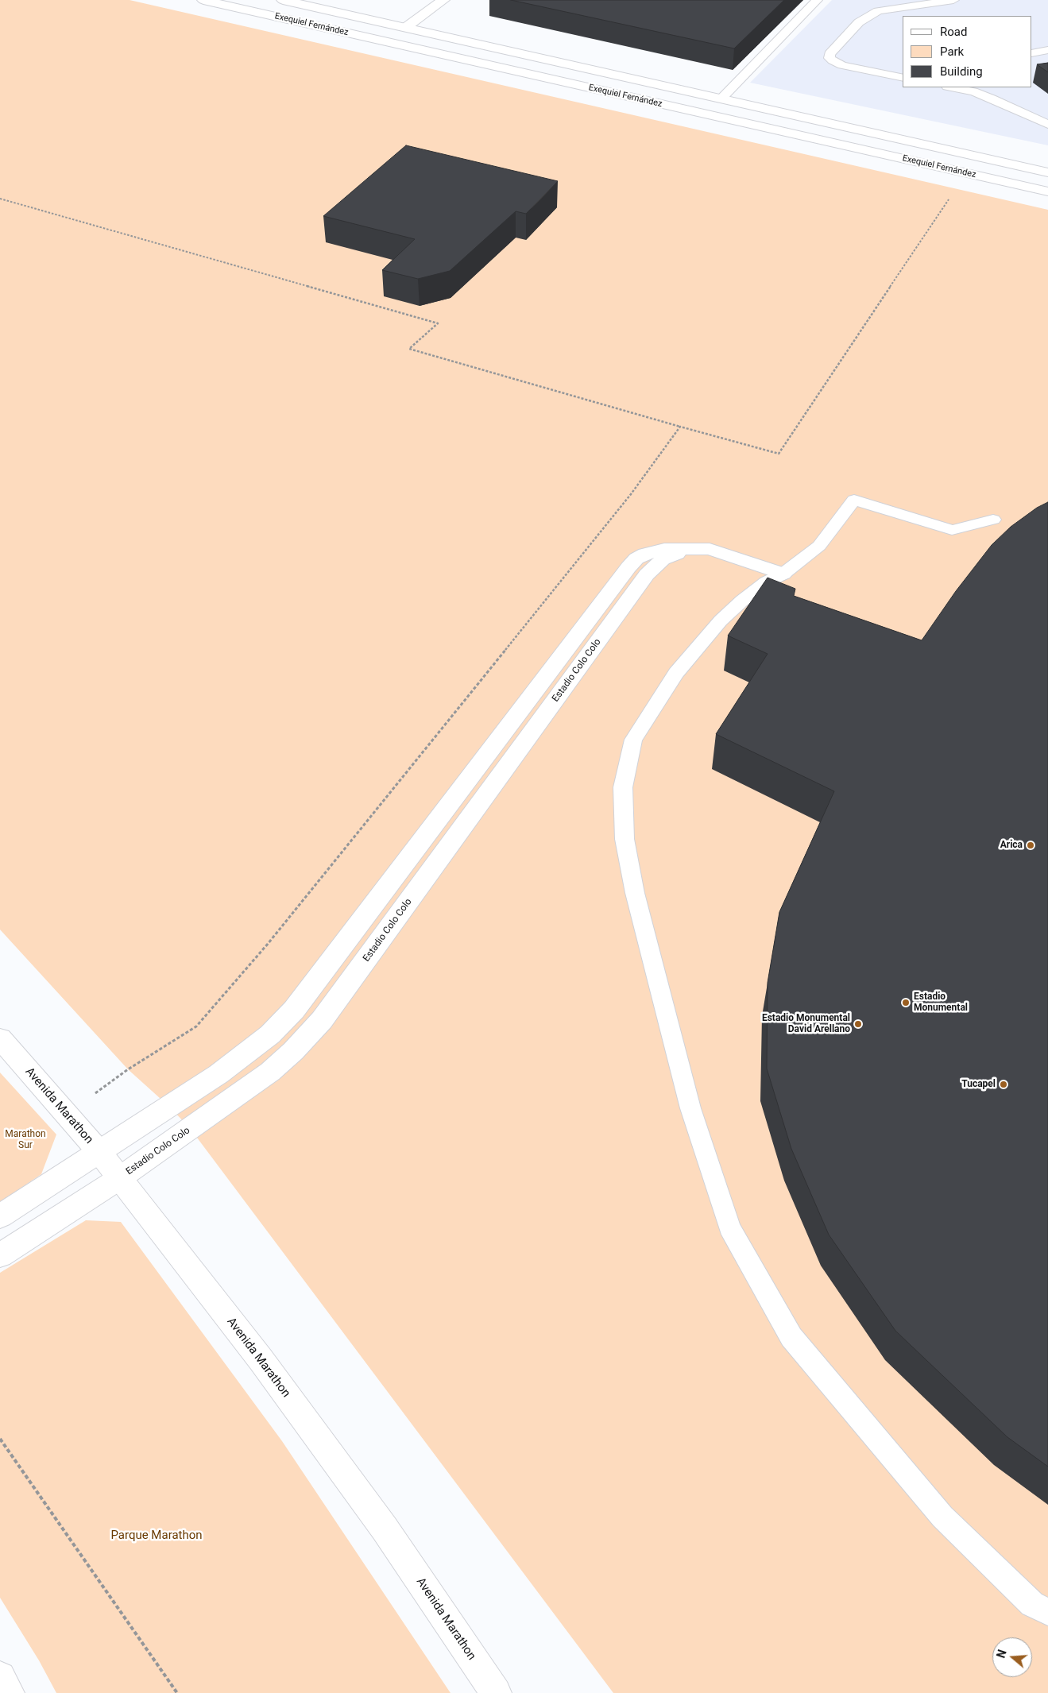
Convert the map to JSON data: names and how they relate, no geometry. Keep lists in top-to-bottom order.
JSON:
{
  "streets": {
    "main road": ["Exequiel Fernández", "Estadio Colo Colo", "Avenida Marathon"]
  },
  "crossings": [
    ["Estadio Colo Colo", "Avenida Marathon"]
  ],
  "parks": ["Marathon Sur", "Parque Marathon"],
  "places": [
    "Arica",
    "Estadio Monumental",
    "Estadio Monumental David Arellano",
    "Tucapel"
  ],
  "legend": ["Road", "Park", "Building"],
  "north": "left"
}
